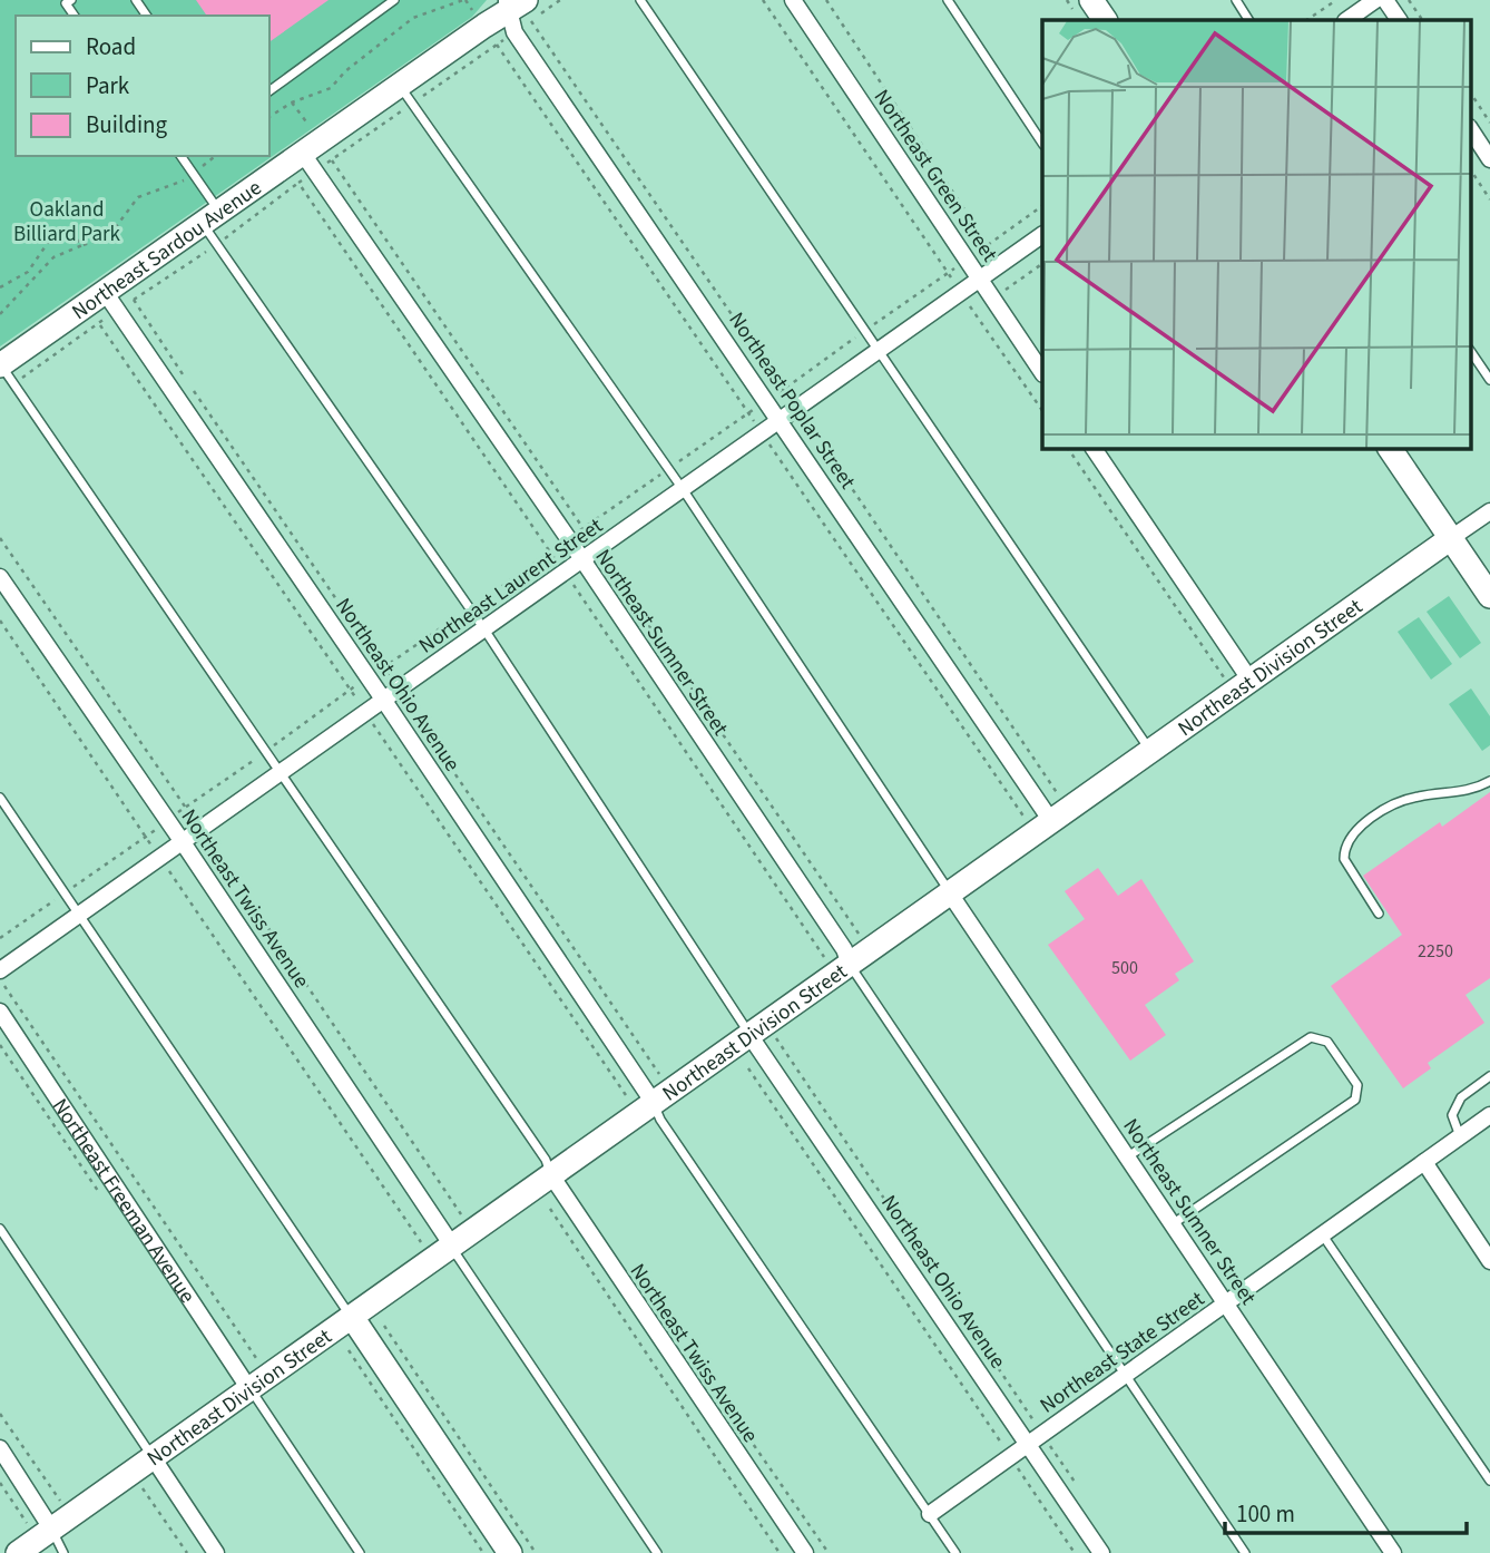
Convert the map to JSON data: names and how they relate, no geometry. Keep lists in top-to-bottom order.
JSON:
{
  "streets": {
    "street": [
      "Northeast Green Street",
      "Northeast Sardou Avenue",
      "Northeast Poplar Street",
      "Northeast Laurent Street",
      "Northeast Sumner Street",
      "Northeast Division Street",
      "Northeast Ohio Avenue",
      "Northeast Twiss Avenue",
      "Northeast Freeman Avenue",
      "Northeast State Street"
    ]
  },
  "crossings": [
    ["Northeast Green Street", "Northeast Laurent Street"],
    ["Northeast Sardou Avenue", "Northeast Poplar Street"],
    ["Northeast Sardou Avenue", "Northeast Sumner Street"],
    ["Northeast Sardou Avenue", "Northeast Ohio Avenue"],
    ["Northeast Poplar Street", "Northeast Laurent Street"],
    ["Northeast Poplar Street", "Northeast Division Street"],
    ["Northeast Laurent Street", "Northeast Sumner Street"],
    ["Northeast Laurent Street", "Northeast Ohio Avenue"],
    ["Northeast Laurent Street", "Northeast Twiss Avenue"],
    ["Northeast Sumner Street", "Northeast Division Street"],
    ["Northeast Sumner Street", "Northeast State Street"],
    ["Northeast Division Street", "Northeast Ohio Avenue"],
    ["Northeast Division Street", "Northeast Twiss Avenue"],
    ["Northeast Division Street", "Northeast Freeman Avenue"],
    ["Northeast Ohio Avenue", "Northeast State Street"]
  ],
  "parks": ["Oakland Billiard Park"],
  "house_numbers": ["2250", "500"],
  "legend": ["Road", "Park", "Building"],
  "scale_bar": "100 m"
}
